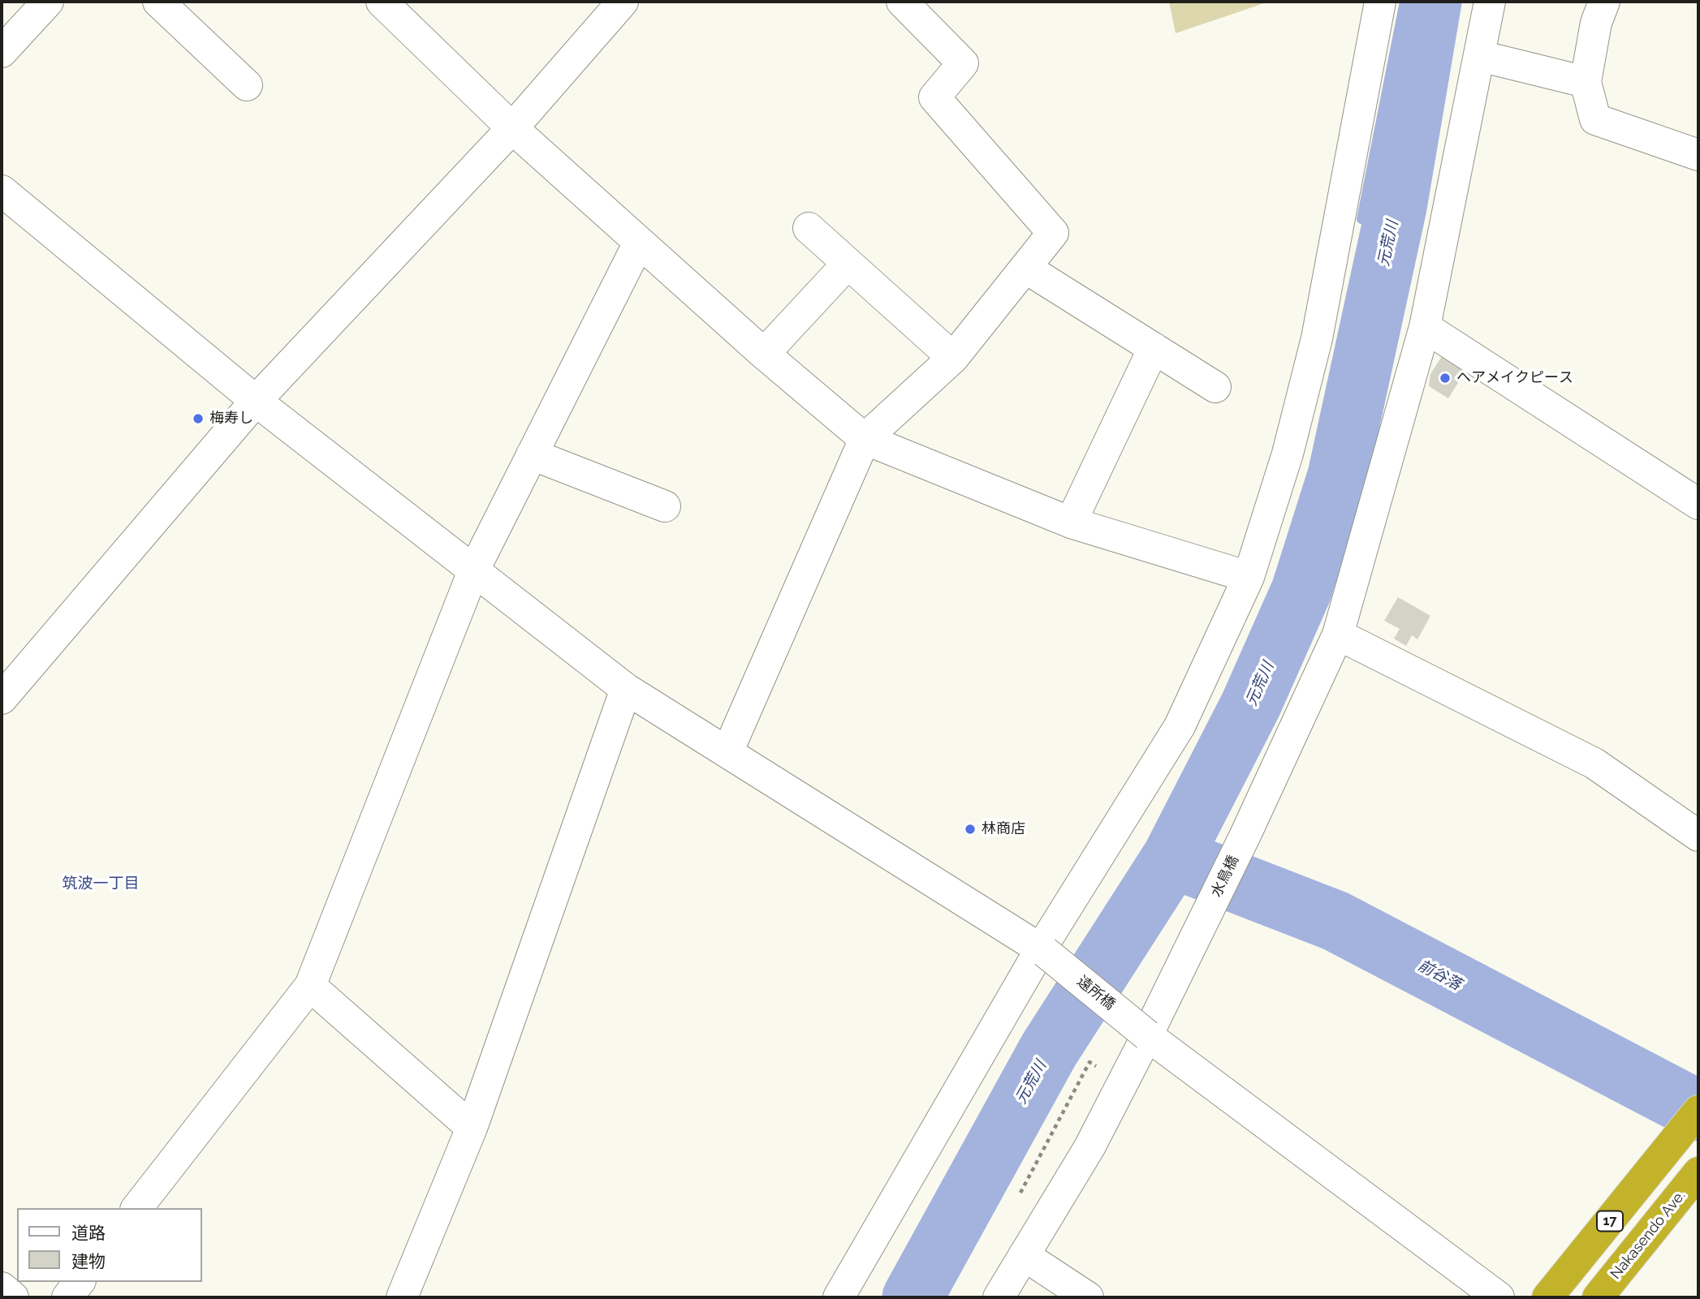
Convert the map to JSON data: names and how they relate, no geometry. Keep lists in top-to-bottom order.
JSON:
{
  "streets": {
    "highway": ["17", "Nakasendo Ave."],
    "street": ["水鳥橋", "遠所橋"]
  },
  "crossings": [
    ["水鳥橋", "遠所橋"]
  ],
  "districts": ["筑波一丁目"],
  "water": ["元荒川", "前谷落"],
  "places": ["ヘアメイクピース", "梅寿し", "林商店"],
  "legend": ["道路", "建物"]
}
